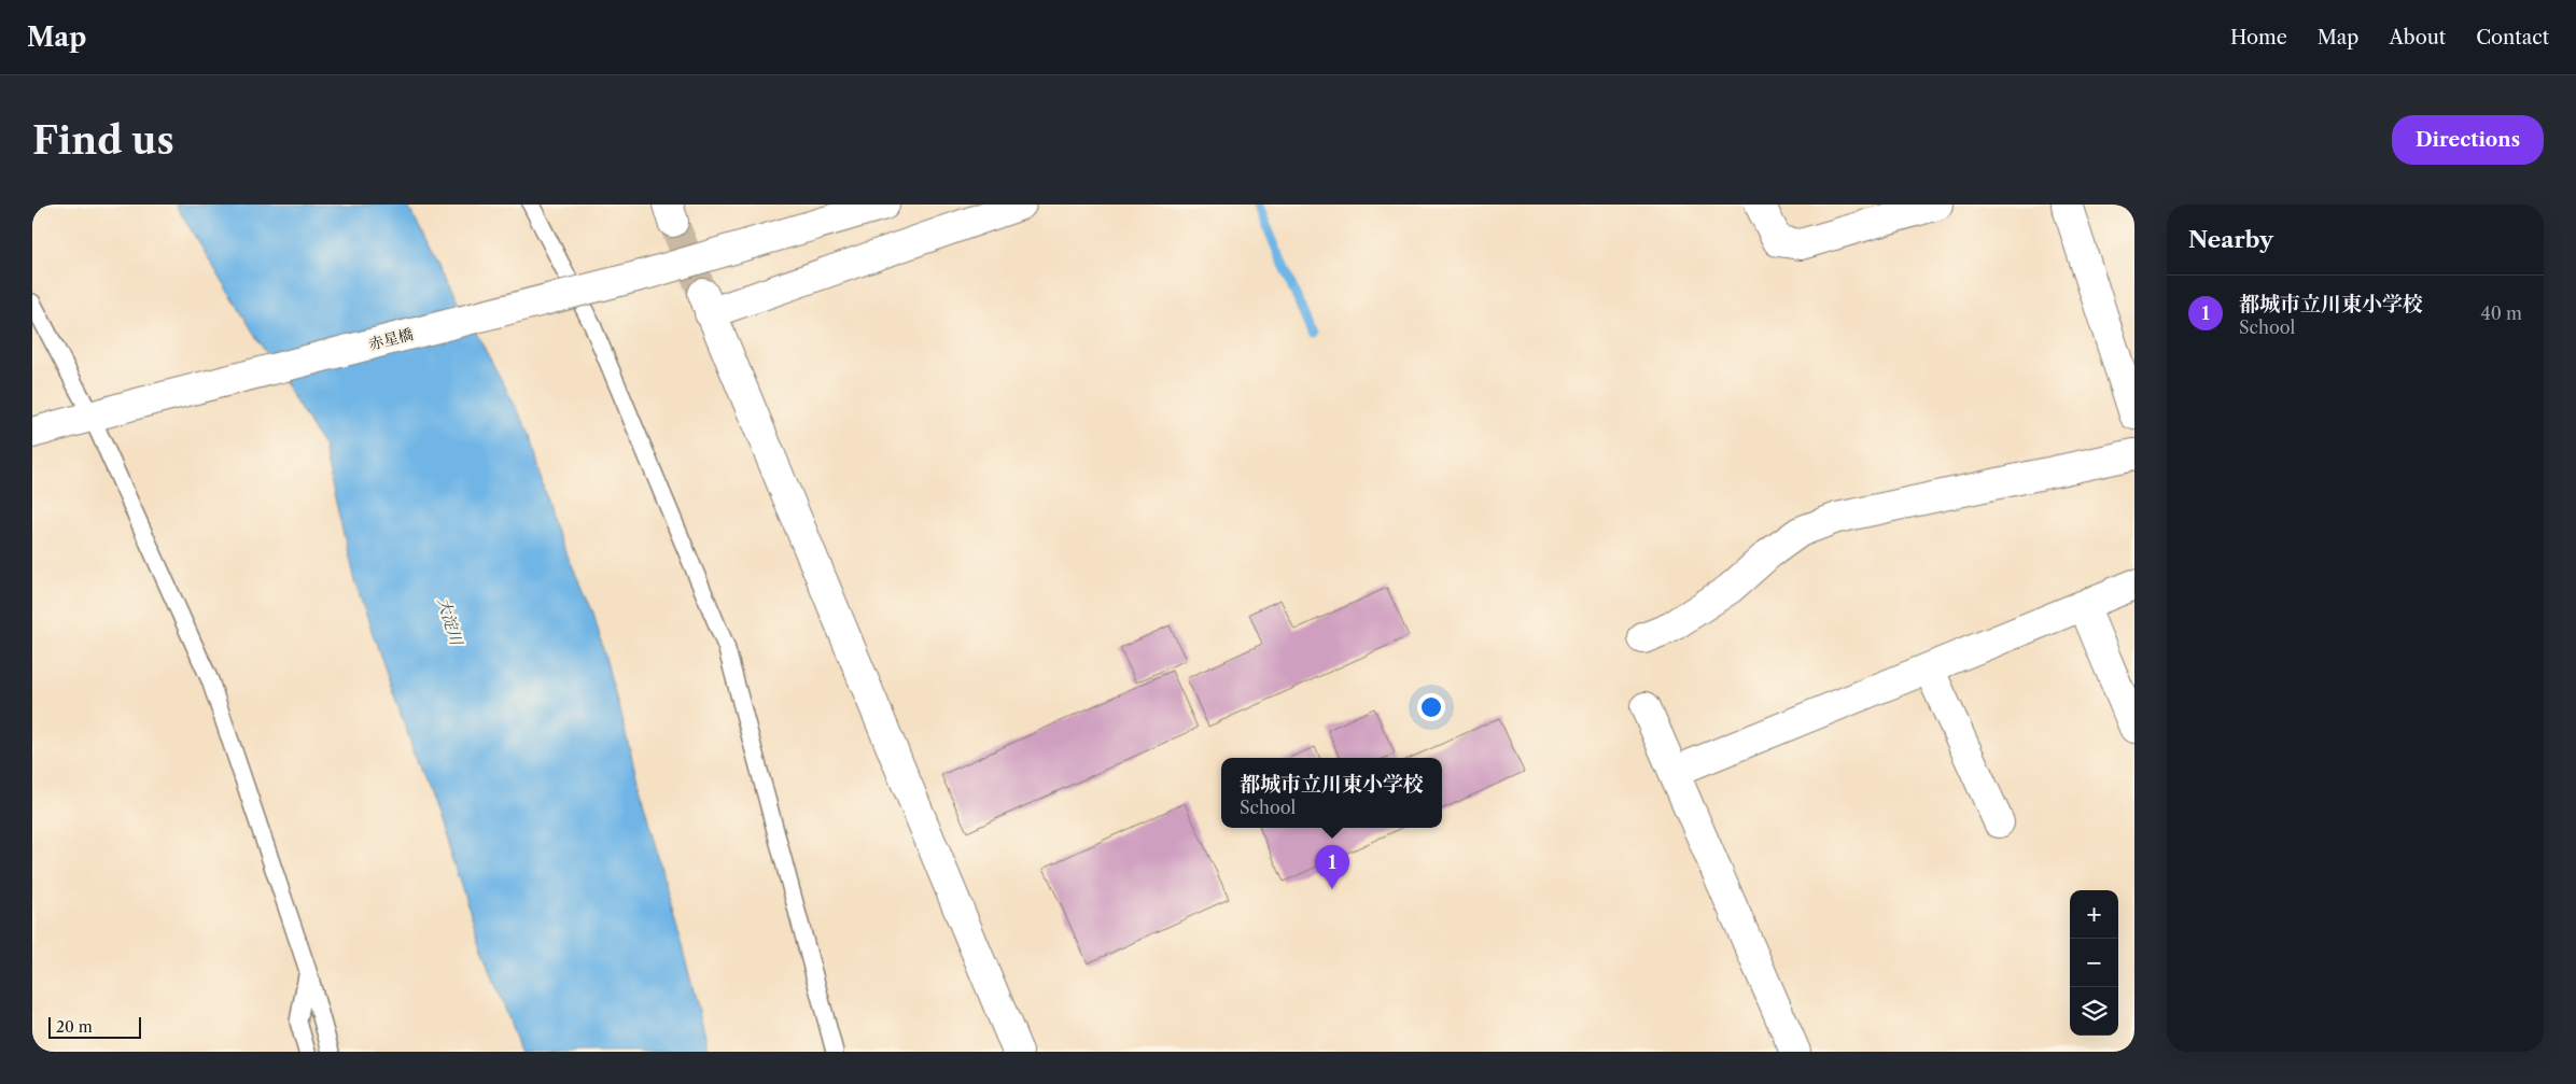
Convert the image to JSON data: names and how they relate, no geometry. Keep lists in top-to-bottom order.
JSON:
{
  "streets": {
    "street": ["赤星橋"]
  },
  "water": ["大淀川"],
  "scale_bar": "20 m",
  "page": {
    "header": "Map",
    "nav": [
      "Home",
      "Map",
      "About",
      "Contact"
    ],
    "buttons": "Directions",
    "title": "Find us",
    "heading": "Nearby",
    "list": [
      {
        "mark": "1",
        "name": "都城市立川東小学校",
        "note": "School",
        "value": "40 m"
      }
    ],
    "popup": ["都城市立川東小学校", "School"],
    "pins": "1",
    "map_buttons": ["+", "−"],
    "scale": "20 m"
  }
}
